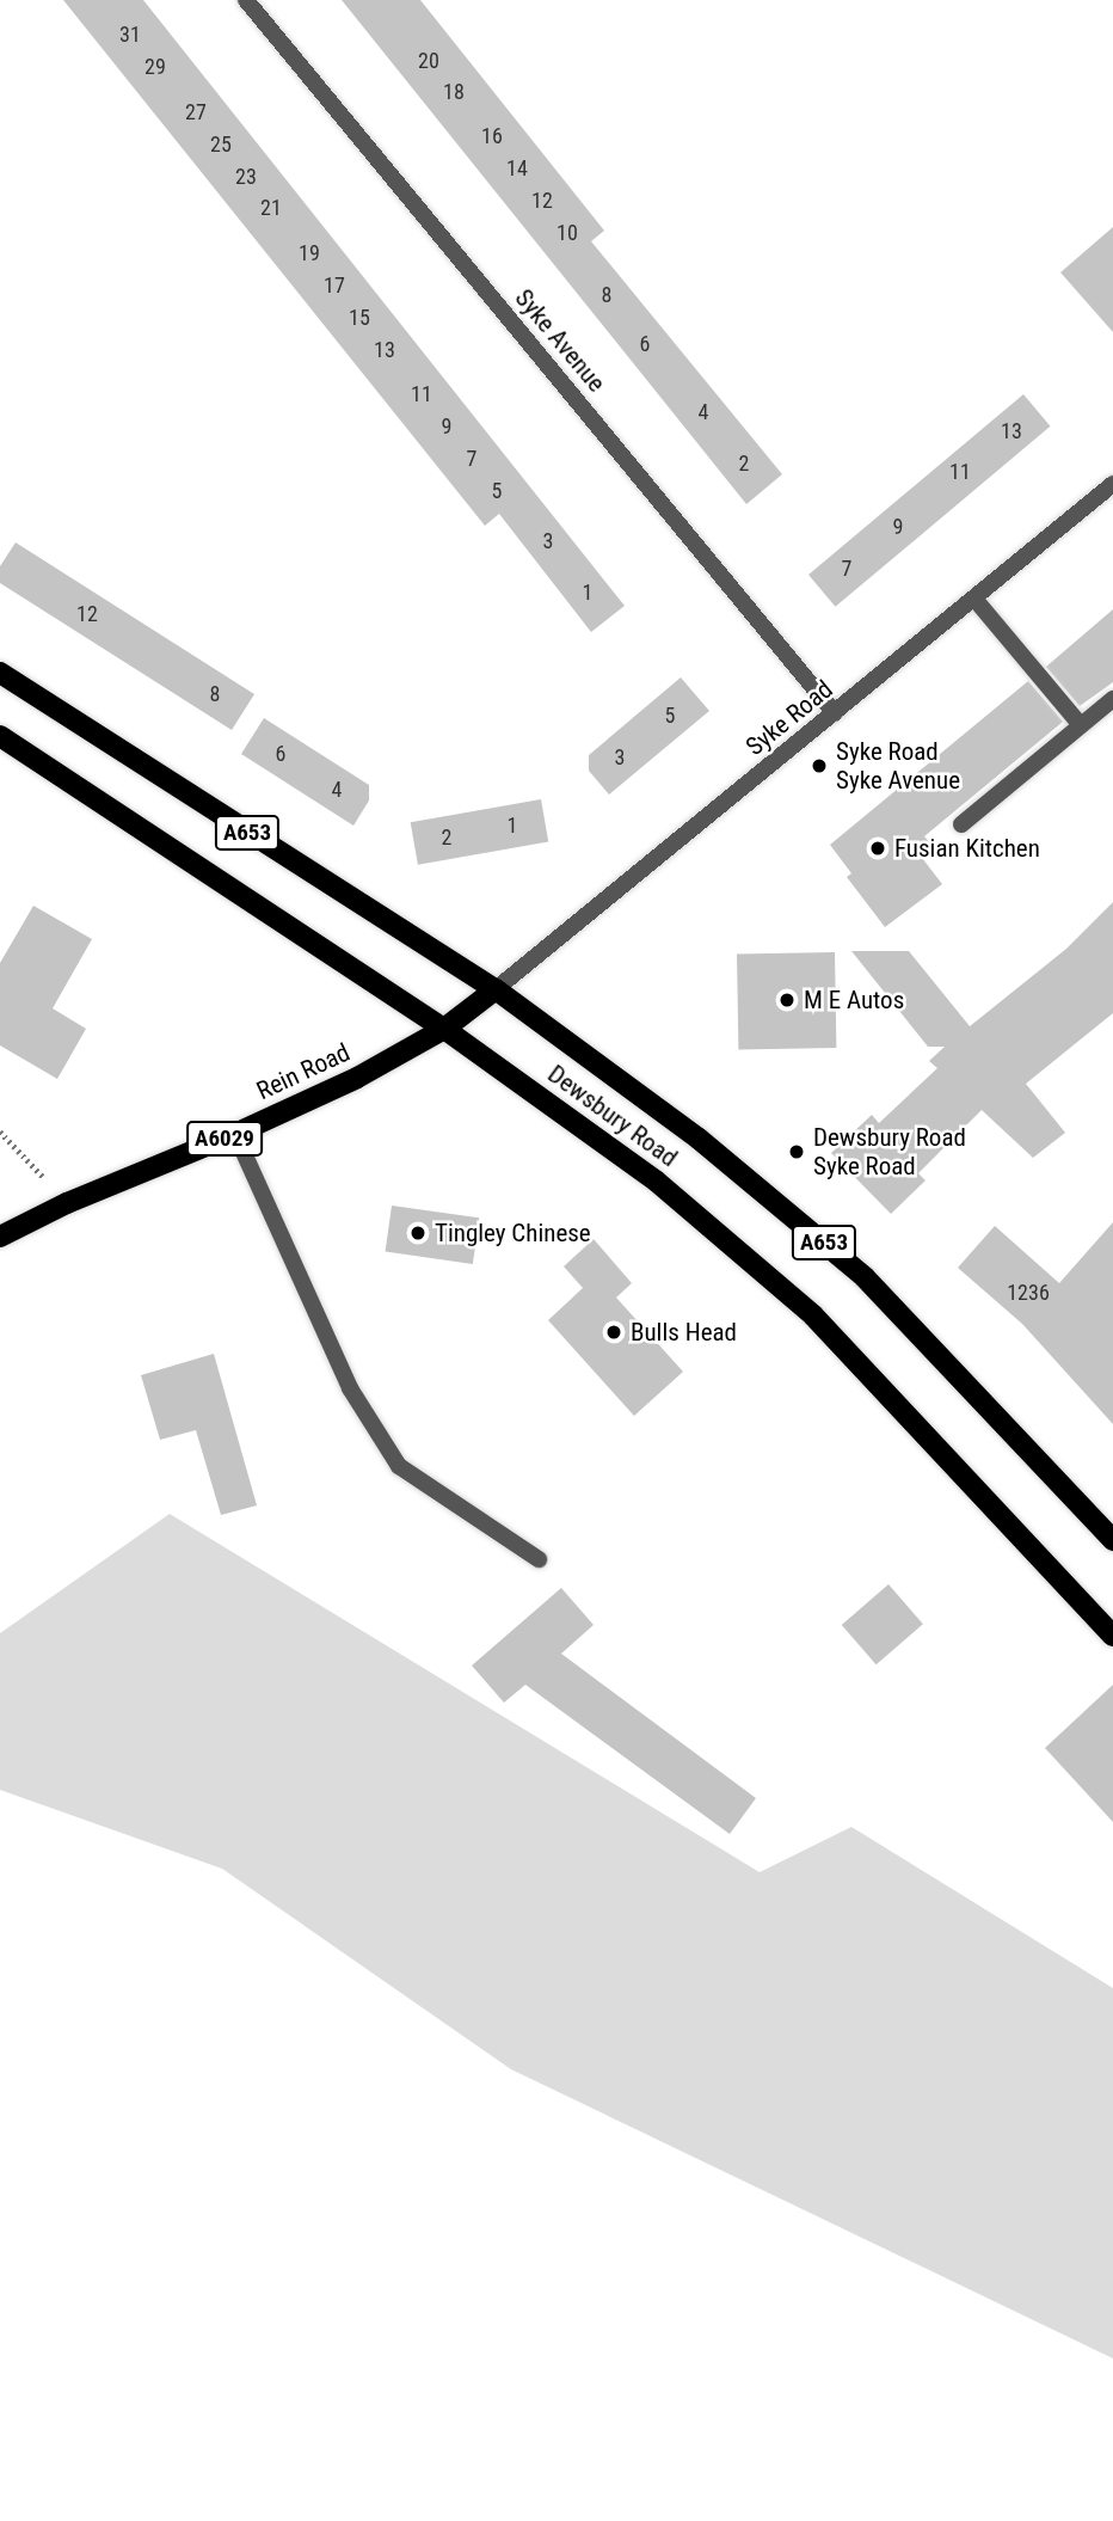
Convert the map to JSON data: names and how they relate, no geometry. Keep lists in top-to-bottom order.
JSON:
{
  "streets": {
    "main road": [
      "A653",
      "Rein Road",
      "Dewsbury Road",
      "A6029"
    ],
    "street": ["Syke Avenue", "Syke Road"]
  },
  "crossings": [
    ["Syke Avenue", "Syke Road"],
    ["Syke Road", "Rein Road"],
    ["Syke Road", "Dewsbury Road"],
    ["Rein Road", "Dewsbury Road"]
  ],
  "places": [
    "Syke Road Syke Avenue",
    "Fusian Kitchen",
    "M E Autos",
    "Dewsbury Road Syke Road",
    "Tingley Chinese",
    "Bulls Head"
  ],
  "house_numbers": [
    "31",
    "20",
    "29",
    "18",
    "27",
    "16",
    "25",
    "14",
    "23",
    "12",
    "21",
    "10",
    "19",
    "17",
    "8",
    "15",
    "6",
    "13",
    "11",
    "4",
    "9",
    "13",
    "7",
    "2",
    "11",
    "5",
    "9",
    "3",
    "7",
    "1",
    "12",
    "8",
    "5",
    "6",
    "3",
    "4",
    "1",
    "2",
    "1236"
  ]
}
